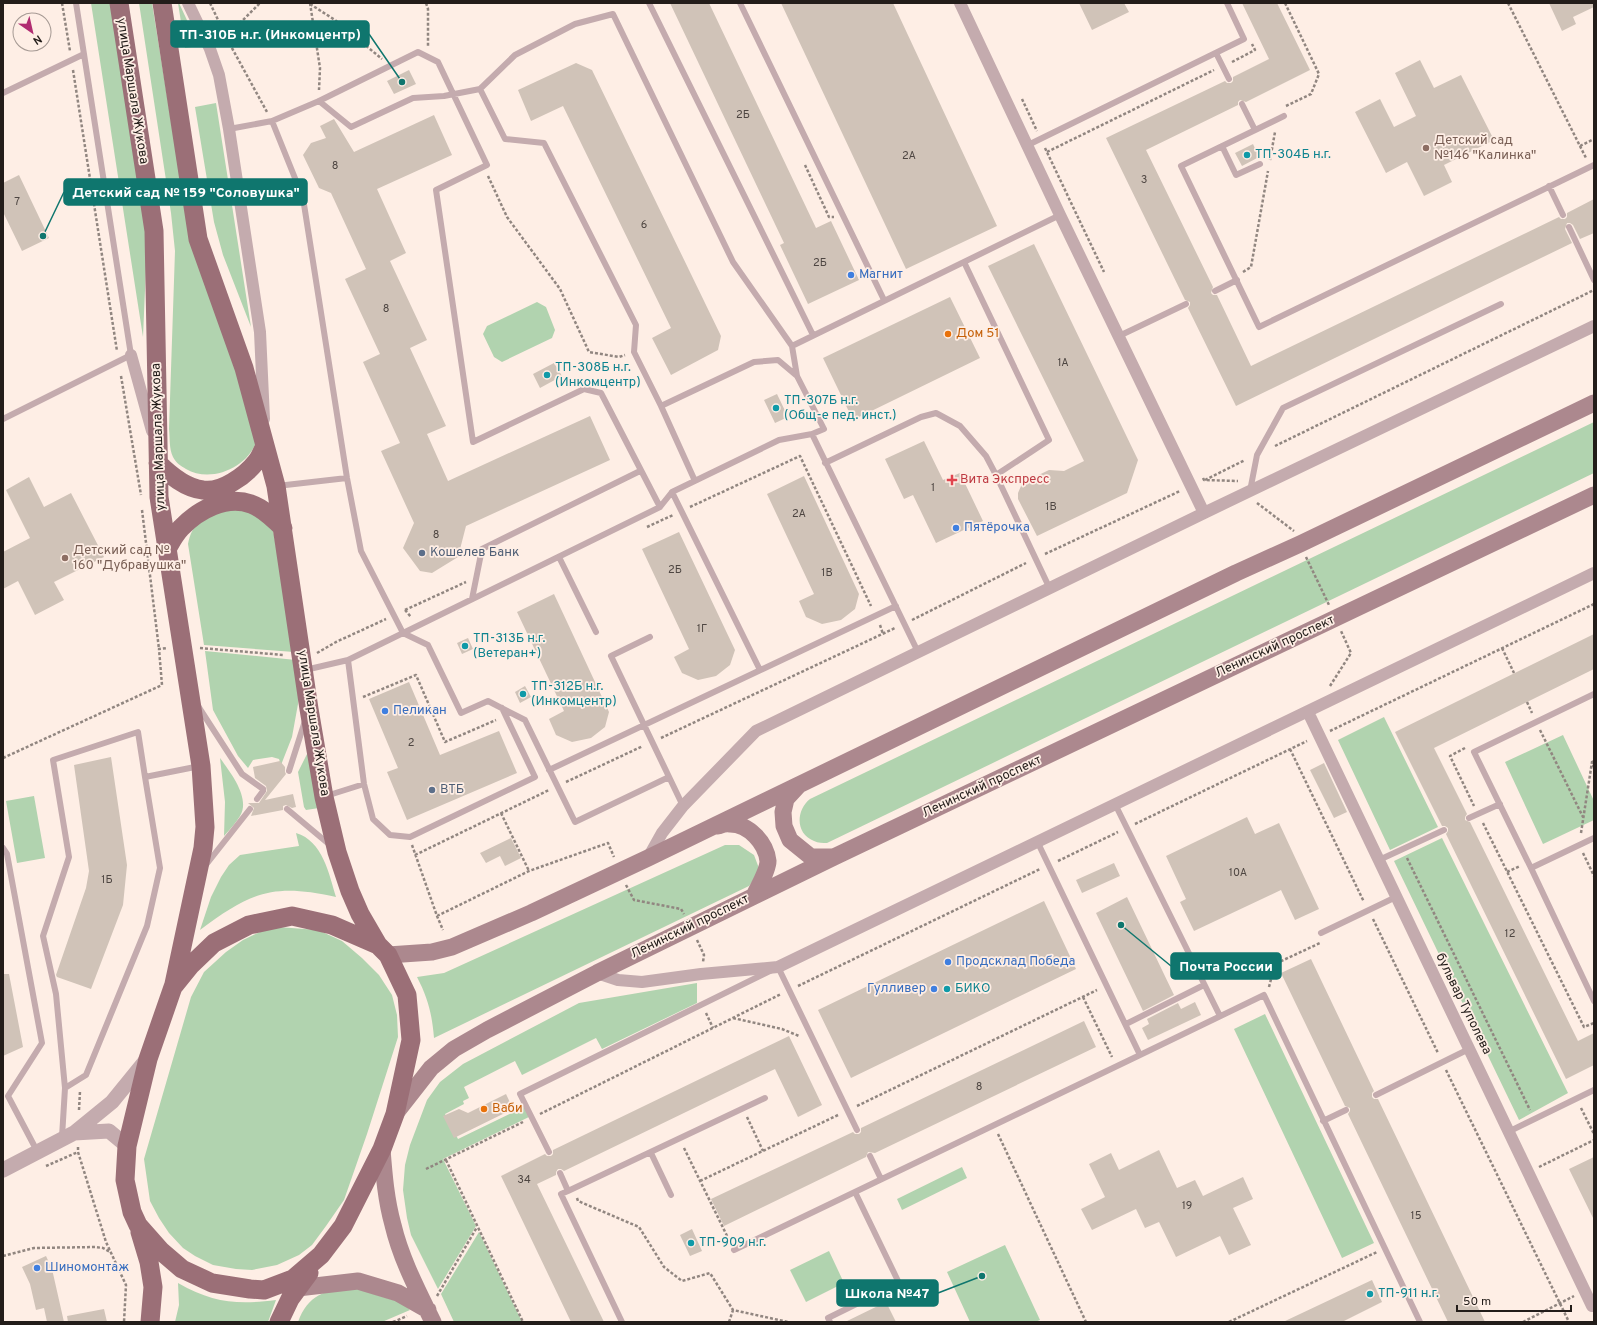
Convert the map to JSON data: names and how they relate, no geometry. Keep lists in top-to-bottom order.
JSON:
{
  "streets": {
    "main road": ["улица Маршала Жукова", "Ленинский проспект"],
    "street": ["бульвар Туполева"]
  },
  "crossings": [
    ["улица Маршала Жукова", "Ленинский проспект"]
  ],
  "places": {
    "other": [
      "ТП-310Б н.г. (Инкомцентр)",
      "Детский сад №146 \"Калинка\"",
      "ТП-304Б н.г.",
      "Детский сад № 159 \"Соловушка\"",
      "Магнит",
      "Дом 51",
      "ТП-308Б н.г. (Инкомцентр)",
      "ТП-307Б н.г. (Общ-е пед. инст.)",
      "Пятёрочка",
      "Кошелев Банк",
      "Детский сад № 160 \"Дубравушка\"",
      "ТП-313Б н.г. (Ветеран+)",
      "ТП-312Б н.г. (Инкомцентр)",
      "Пеликан",
      "ВТБ",
      "Почта России",
      "Продсклад Победа",
      "Гулливер",
      "БИКО",
      "Ваби",
      "ТП-909 н.г.",
      "Шиномонтаж",
      "Школа №47",
      "ТП-911 н.г."
    ],
    "health": ["Вита Экспресс"]
  },
  "house_numbers": [
    "2Б",
    "2А",
    "8",
    "3",
    "7",
    "6",
    "2Б",
    "8",
    "1А",
    "1",
    "1В",
    "2А",
    "8",
    "2Б",
    "1В",
    "1Г",
    "2",
    "10А",
    "1Б",
    "12",
    "8",
    "34",
    "19",
    "15"
  ],
  "scale_bar": "50 m",
  "north": "bottom right"
}
